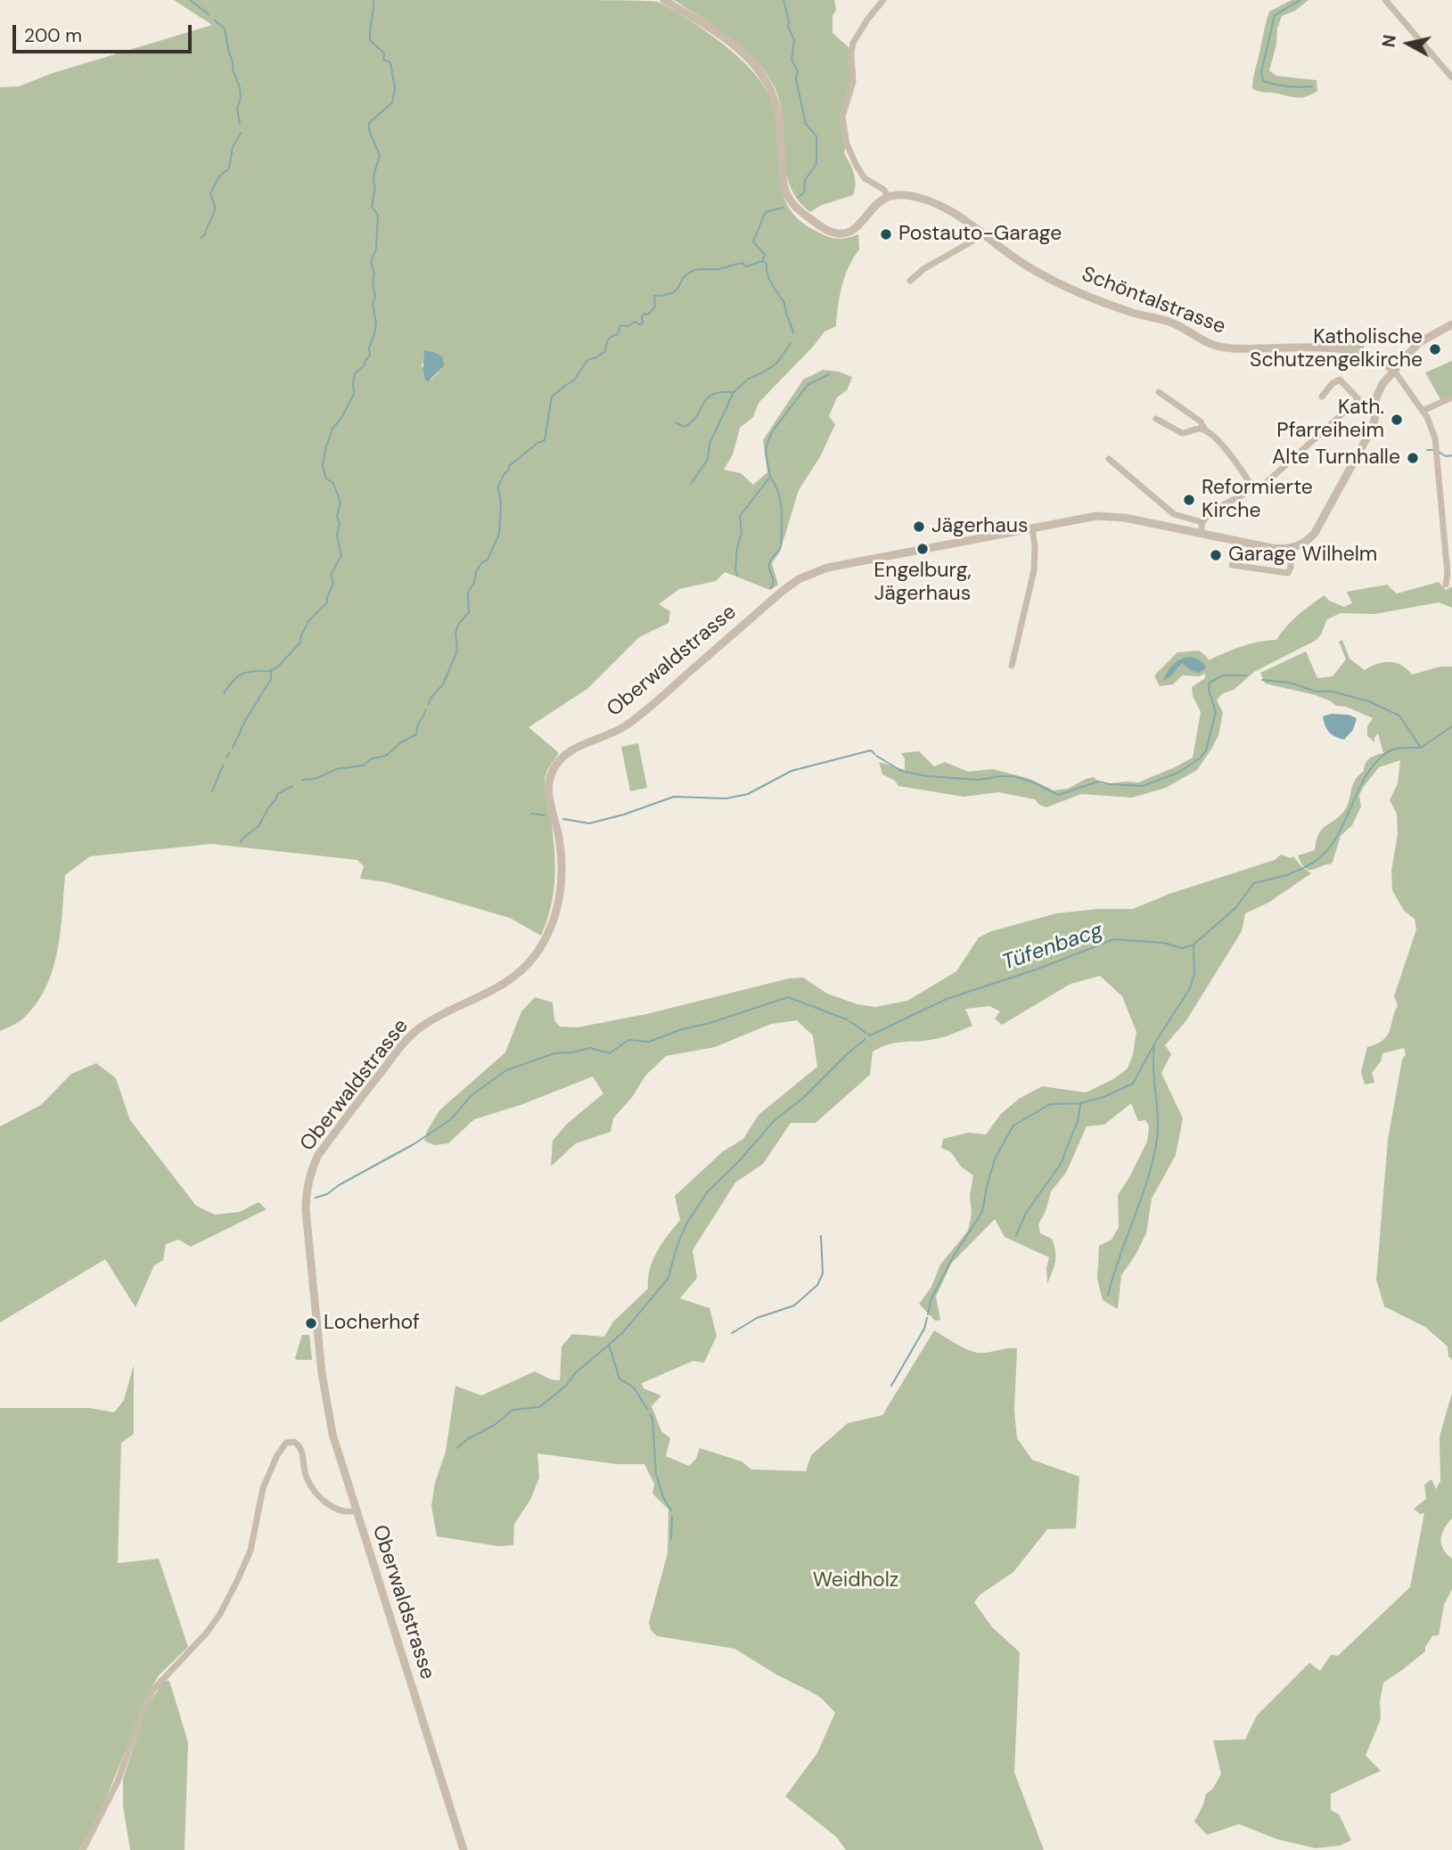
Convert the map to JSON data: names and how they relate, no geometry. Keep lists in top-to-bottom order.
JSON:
{
  "streets": {
    "street": ["Schöntalstrasse", "Oberwaldstrasse"]
  },
  "water": ["Tüfenbacg"],
  "parks": ["Weidholz"],
  "places": [
    "Postauto-Garage",
    "Katholische Schutzengelkirche",
    "Kath. Pfarreiheim",
    "Alte Turnhalle",
    "Reformierte Kirche",
    "Jägerhaus",
    "Engelburg, Jägerhaus",
    "Garage Wilhelm",
    "Locherhof"
  ],
  "scale_bar": "200 m",
  "north": "left"
}
